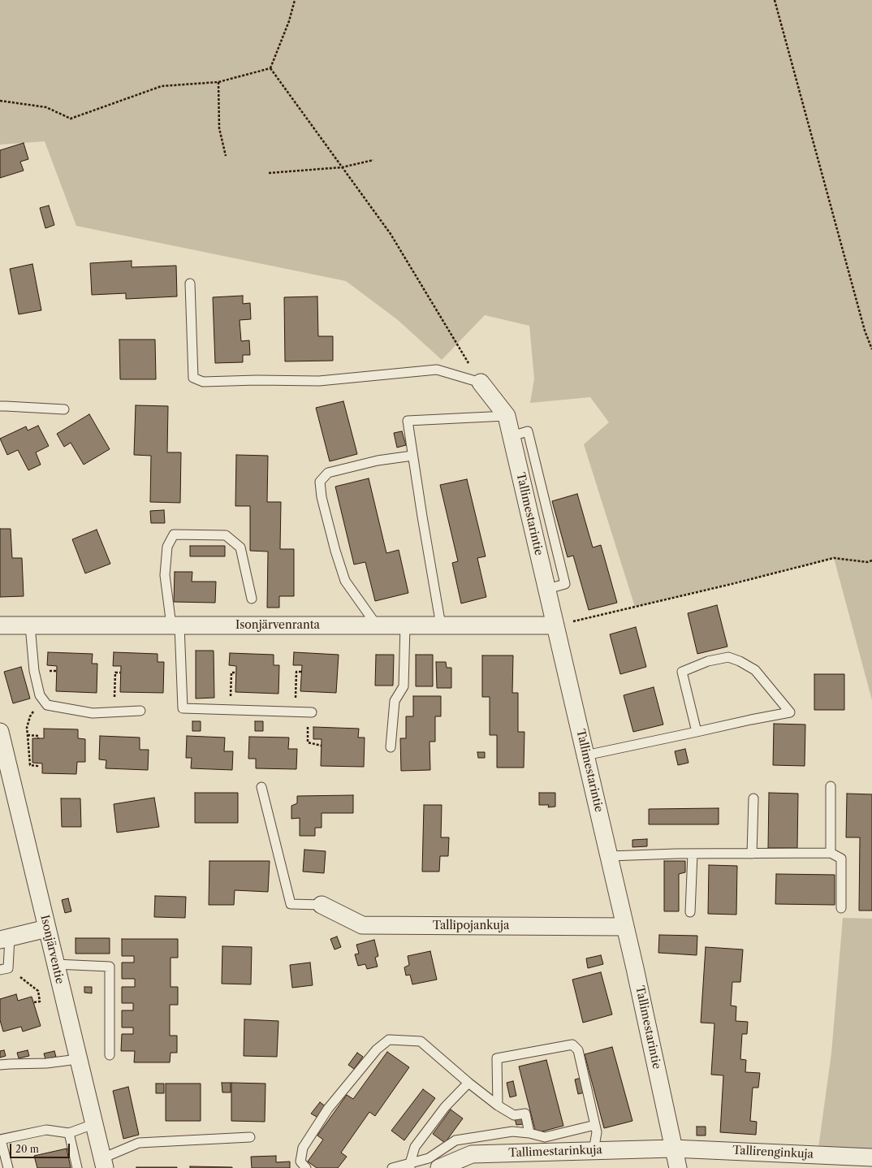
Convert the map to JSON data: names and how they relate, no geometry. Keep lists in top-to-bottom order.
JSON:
{
  "streets": {
    "street": [
      "Tallimestarintie",
      "Isonjärvenranta",
      "Tallipojankuja",
      "Isonjärventie",
      "Tallimestarinkuja",
      "Tallirenginkuja"
    ]
  },
  "crossings": [
    ["Tallimestarintie", "Isonjärvenranta"],
    ["Tallimestarintie", "Tallipojankuja"],
    ["Tallimestarintie", "Tallimestarinkuja"],
    ["Tallimestarintie", "Tallirenginkuja"],
    ["Tallimestarinkuja", "Tallirenginkuja"]
  ],
  "scale_bar": "20 m"
}
